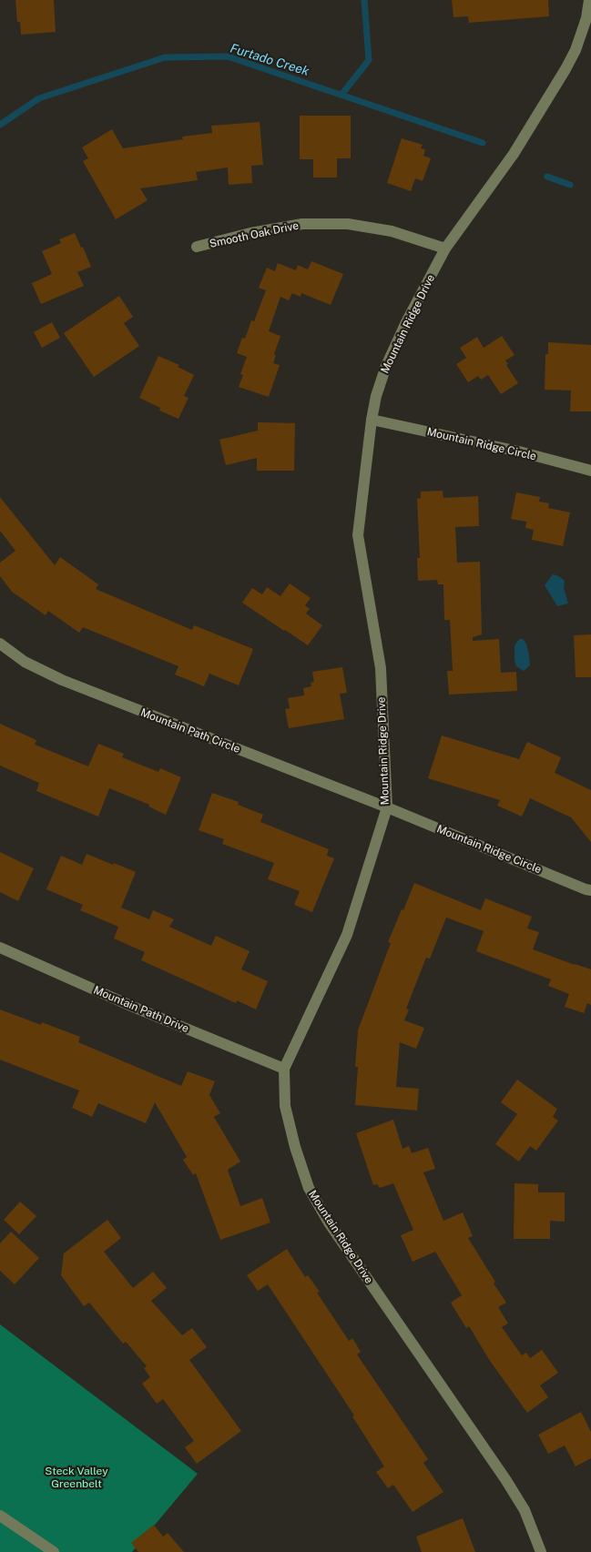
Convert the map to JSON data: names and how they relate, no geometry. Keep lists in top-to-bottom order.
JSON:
{
  "streets": {
    "street": [
      "Smooth Oak Drive",
      "Mountain Ridge Drive",
      "Mountain Ridge Circle",
      "Mountain Path Circle",
      "Mountain Path Drive"
    ]
  },
  "crossings": [
    ["Smooth Oak Drive", "Mountain Ridge Drive"],
    ["Mountain Ridge Drive", "Mountain Ridge Circle"],
    ["Mountain Ridge Drive", "Mountain Path Circle"],
    ["Mountain Ridge Drive", "Mountain Path Drive"],
    ["Mountain Ridge Circle", "Mountain Path Circle"]
  ],
  "water": ["Furtado Creek"],
  "parks": ["Steck Valley Greenbelt"]
}
